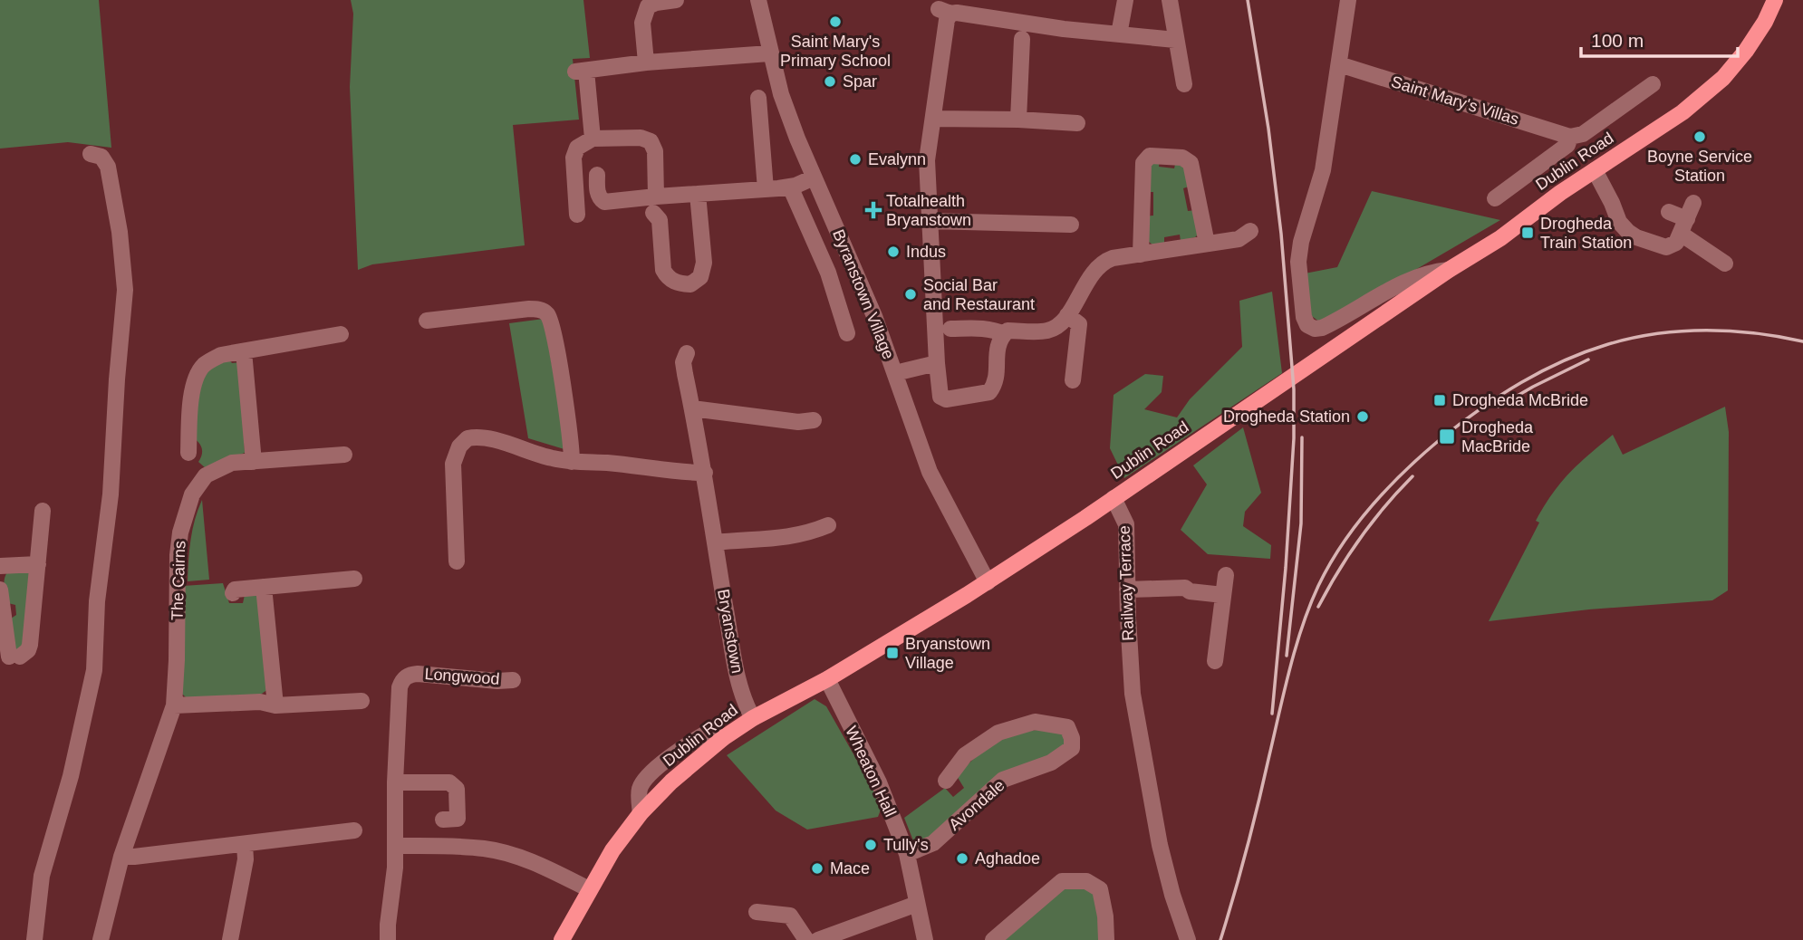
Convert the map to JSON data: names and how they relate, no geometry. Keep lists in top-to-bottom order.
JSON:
{
  "streets": {
    "main road": ["Dublin Road"],
    "street": [
      "Saint Mary's Villas",
      "Byranstown Village",
      "The Cairns",
      "Railway Terrace",
      "Bryanstown",
      "Longwood",
      "Wheaton Hall",
      "Avondale"
    ]
  },
  "crossings": [
    ["Dublin Road", "Byranstown Village"],
    ["Dublin Road", "Railway Terrace"],
    ["Dublin Road", "Bryanstown"],
    ["Dublin Road", "Wheaton Hall"],
    ["Wheaton Hall", "Avondale"]
  ],
  "places": {
    "other": [
      "Saint Mary's Primary School",
      "Spar",
      "Boyne Service Station",
      "Evalynn",
      "Indus",
      "Social Bar and Restaurant",
      "Drogheda Station",
      "Tully's",
      "Aghadoe",
      "Mace"
    ],
    "health": ["Totalhealth Bryanstown"],
    "transit": [
      "Drogheda Train Station",
      "Drogheda McBride",
      "Drogheda MacBride",
      "Bryanstown Village"
    ]
  },
  "scale_bar": "100 m"
}
